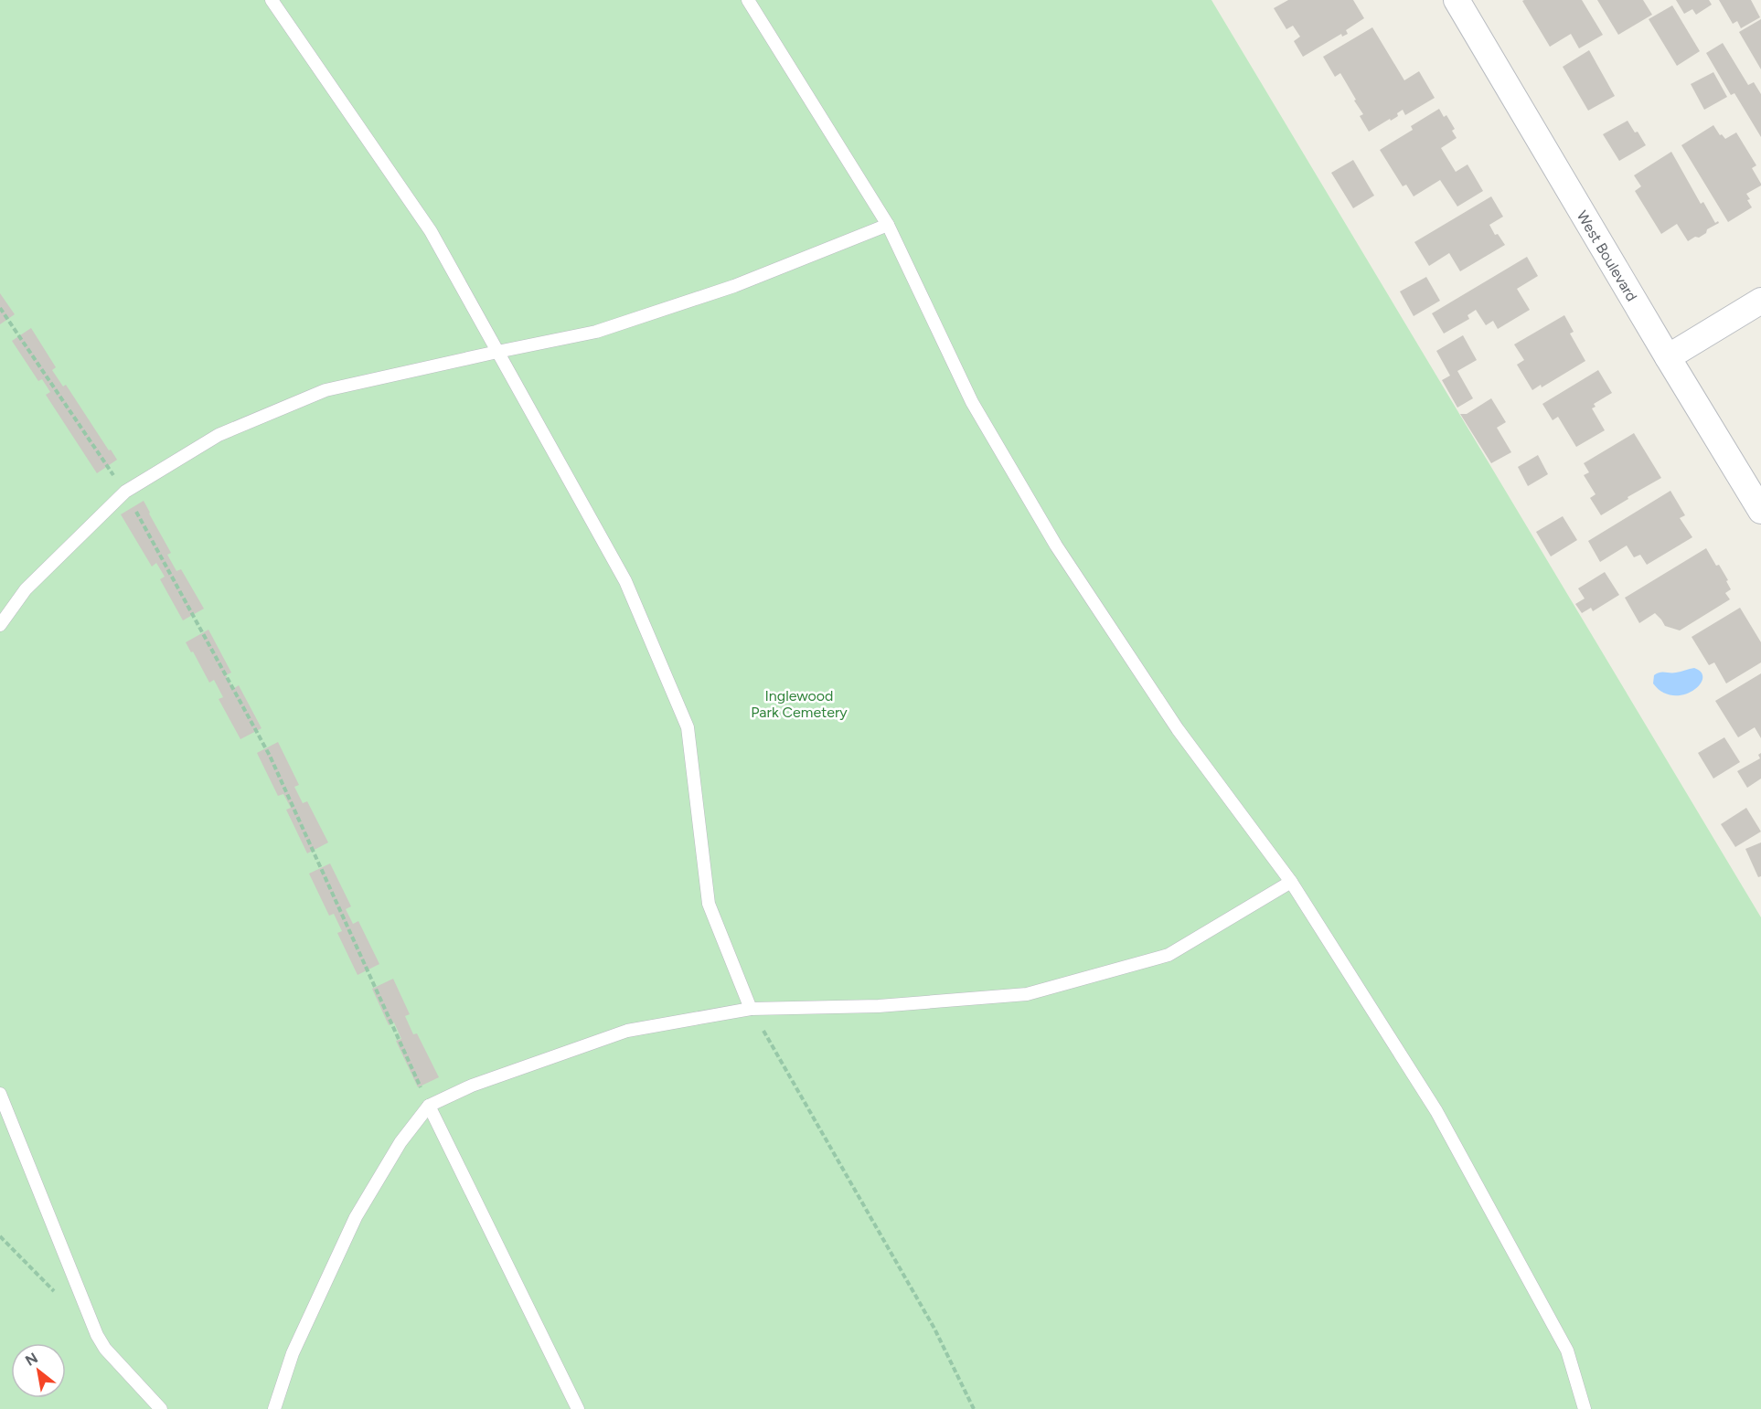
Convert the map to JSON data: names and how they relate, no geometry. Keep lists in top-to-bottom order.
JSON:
{
  "streets": {
    "street": ["West Boulevard"]
  },
  "parks": ["Inglewood Park Cemetery"],
  "north": "top left"
}
